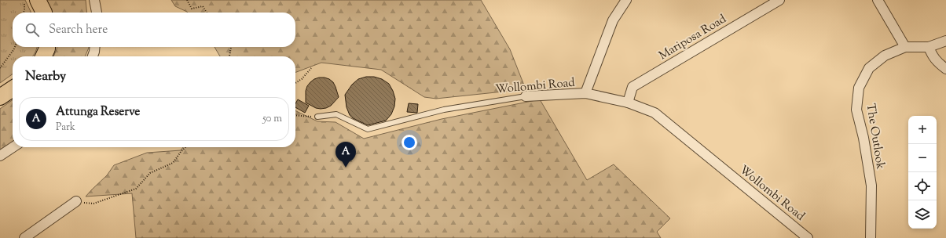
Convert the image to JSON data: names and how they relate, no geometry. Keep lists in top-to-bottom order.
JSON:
{
  "streets": {
    "street": ["Mariposa Road", "Wollombi Road", "The Outlook"]
  },
  "crossings": [
    ["Mariposa Road", "Wollombi Road"]
  ],
  "page": {
    "search": "Search here",
    "heading": "Nearby",
    "list": [
      {
        "mark": "A",
        "name": "Attunga Reserve",
        "note": "Park",
        "value": "50 m"
      }
    ],
    "map_buttons": ["+", "−"],
    "pins": "A"
  }
}
